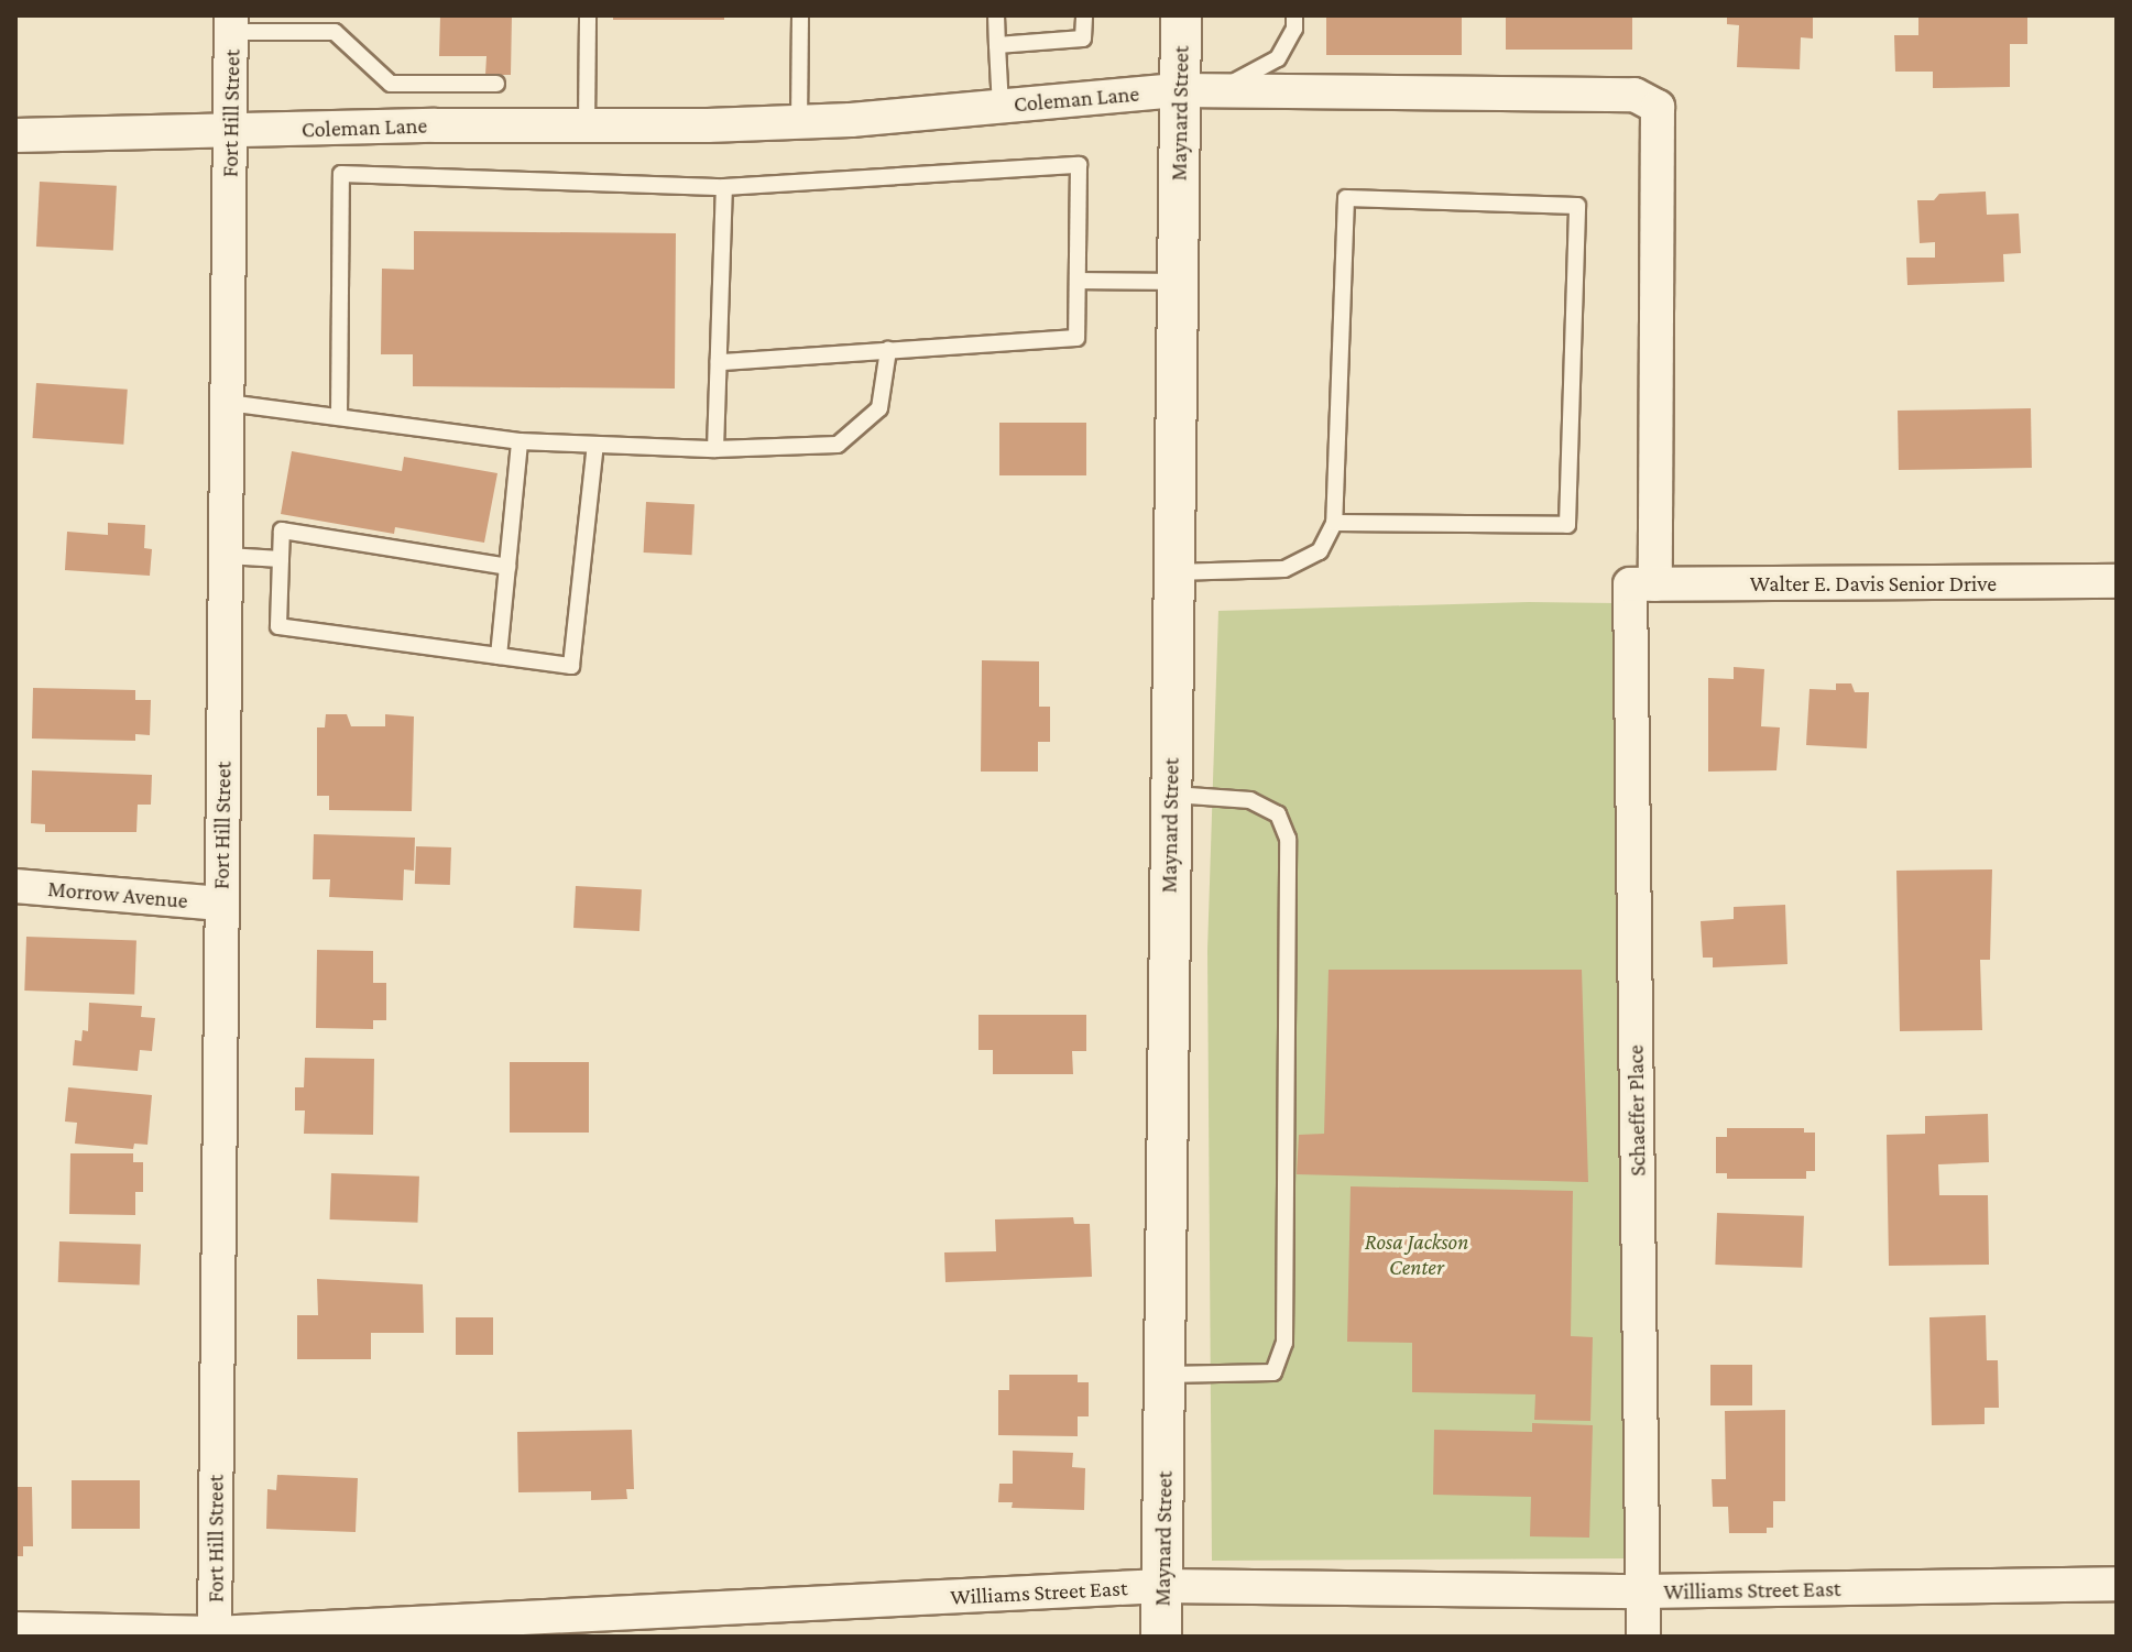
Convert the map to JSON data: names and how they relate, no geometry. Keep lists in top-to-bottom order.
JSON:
{
  "streets": {
    "street": [
      "Coleman Lane",
      "Fort Hill Street",
      "Maynard Street",
      "Walter E. Davis Senior Drive",
      "Morrow Avenue",
      "Schaeffer Place",
      "Williams Street East"
    ]
  },
  "crossings": [
    ["Coleman Lane", "Fort Hill Street"],
    ["Coleman Lane", "Maynard Street"],
    ["Coleman Lane", "Walter E. Davis Senior Drive"],
    ["Coleman Lane", "Schaeffer Place"],
    ["Fort Hill Street", "Morrow Avenue"],
    ["Fort Hill Street", "Williams Street East"],
    ["Maynard Street", "Williams Street East"],
    ["Walter E. Davis Senior Drive", "Schaeffer Place"],
    ["Schaeffer Place", "Williams Street East"]
  ],
  "parks": ["Rosa Jackson Center"]
}
